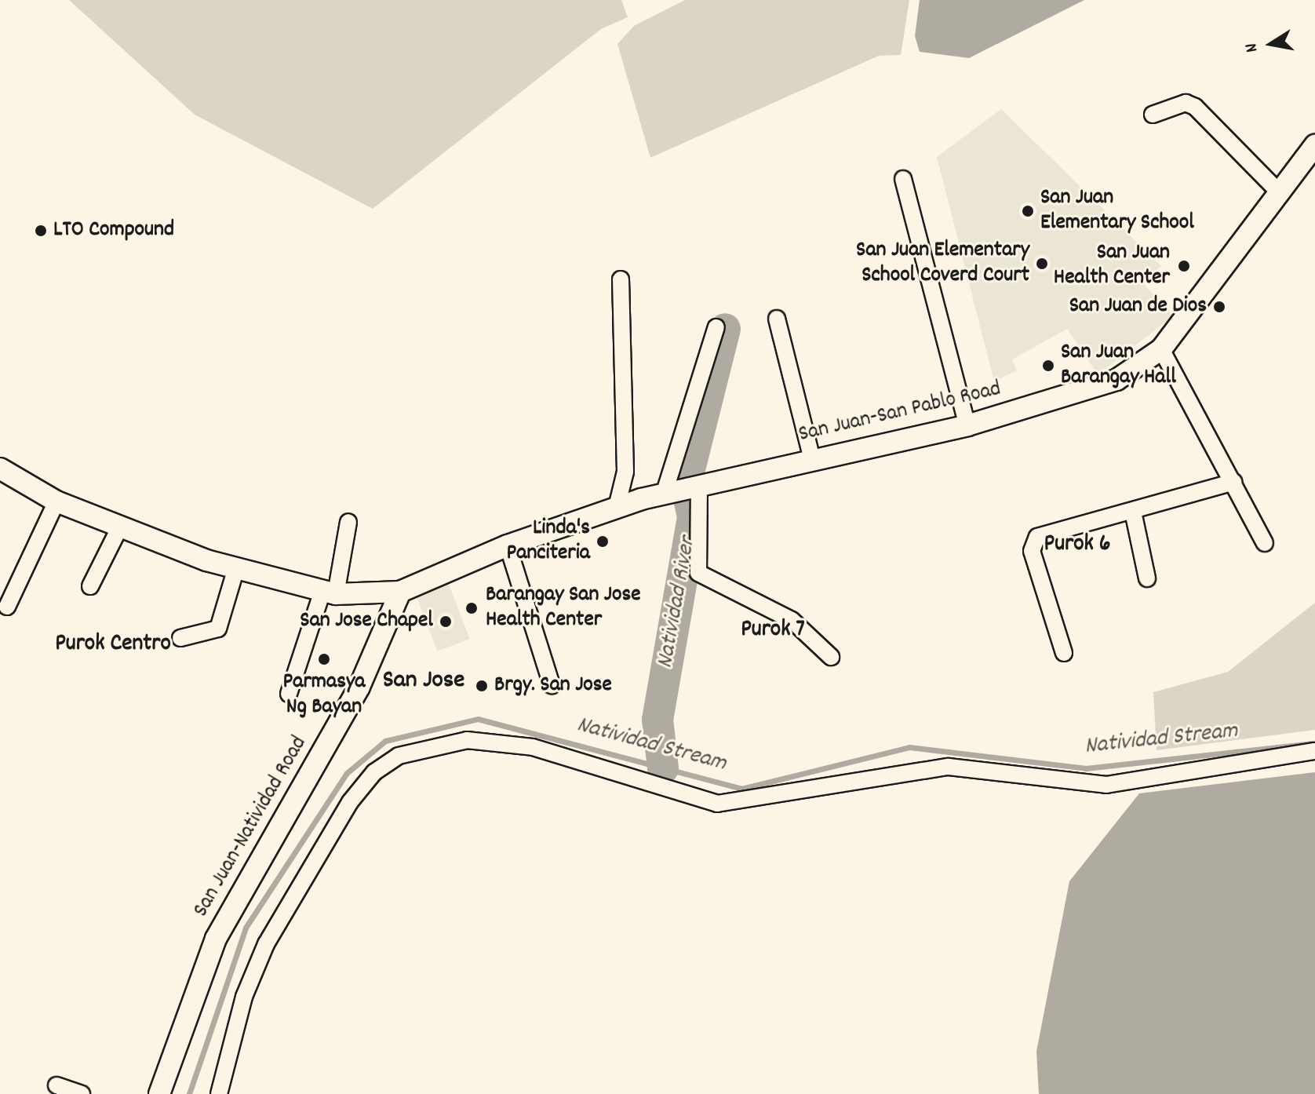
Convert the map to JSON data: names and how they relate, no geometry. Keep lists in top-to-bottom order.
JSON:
{
  "streets": {
    "street": ["San Juan-San Pablo Road", "San Juan-Natividad Road"]
  },
  "crossings": [
    ["San Juan-San Pablo Road", "San Juan-Natividad Road"]
  ],
  "districts": [
    "Purok 6",
    "Purok 7",
    "Purok Centro",
    "San Jose"
  ],
  "water": ["Natividad River", "Natividad Stream"],
  "places": [
    "San Juan Elementary School",
    "LTO Compound",
    "San Juan Elementary School Coverd Court",
    "San Juan Health Center",
    "San Juan de Dios",
    "San Juan Barangay Hall",
    "Linda's Panciteria",
    "Barangay San Jose Health Center",
    "San Jose Chapel",
    "Parmasya Ng Bayan",
    "Brgy. San Jose"
  ],
  "north": "left"
}
